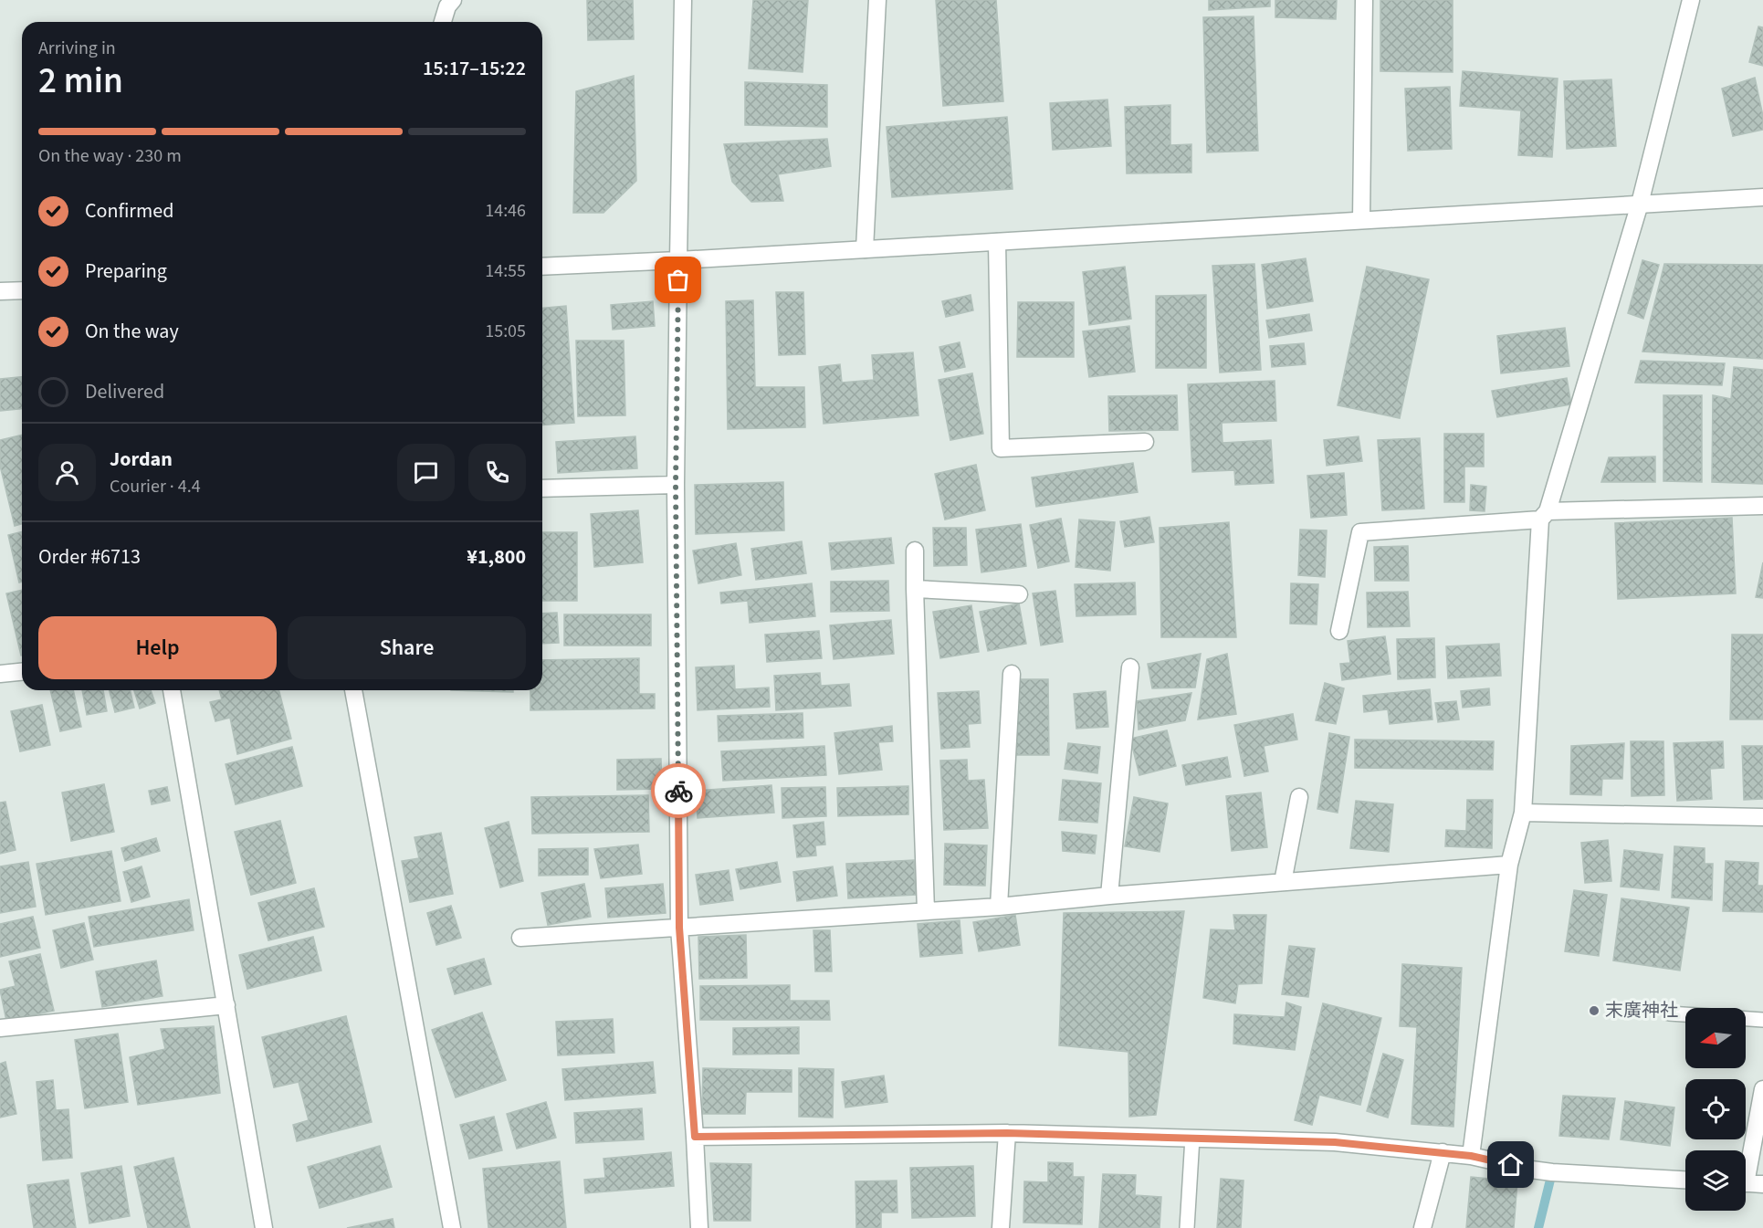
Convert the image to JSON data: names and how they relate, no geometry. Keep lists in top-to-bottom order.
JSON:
{
  "places": ["末廣神社"],
  "north": "left",
  "page": {
    "heading": ["2 min", "Arriving in", "15:17–15:22"],
    "panel": [
      "Jordan",
      "Courier · 4.4",
      "Order #6713",
      "¥1,800"
    ],
    "bar": "On the way · 230 m",
    "list": [
      ["Confirmed", "14:46"],
      ["Preparing", "14:55"],
      ["On the way", "15:05"],
      "Delivered"
    ],
    "buttons": ["Help", "Share"]
  }
}
